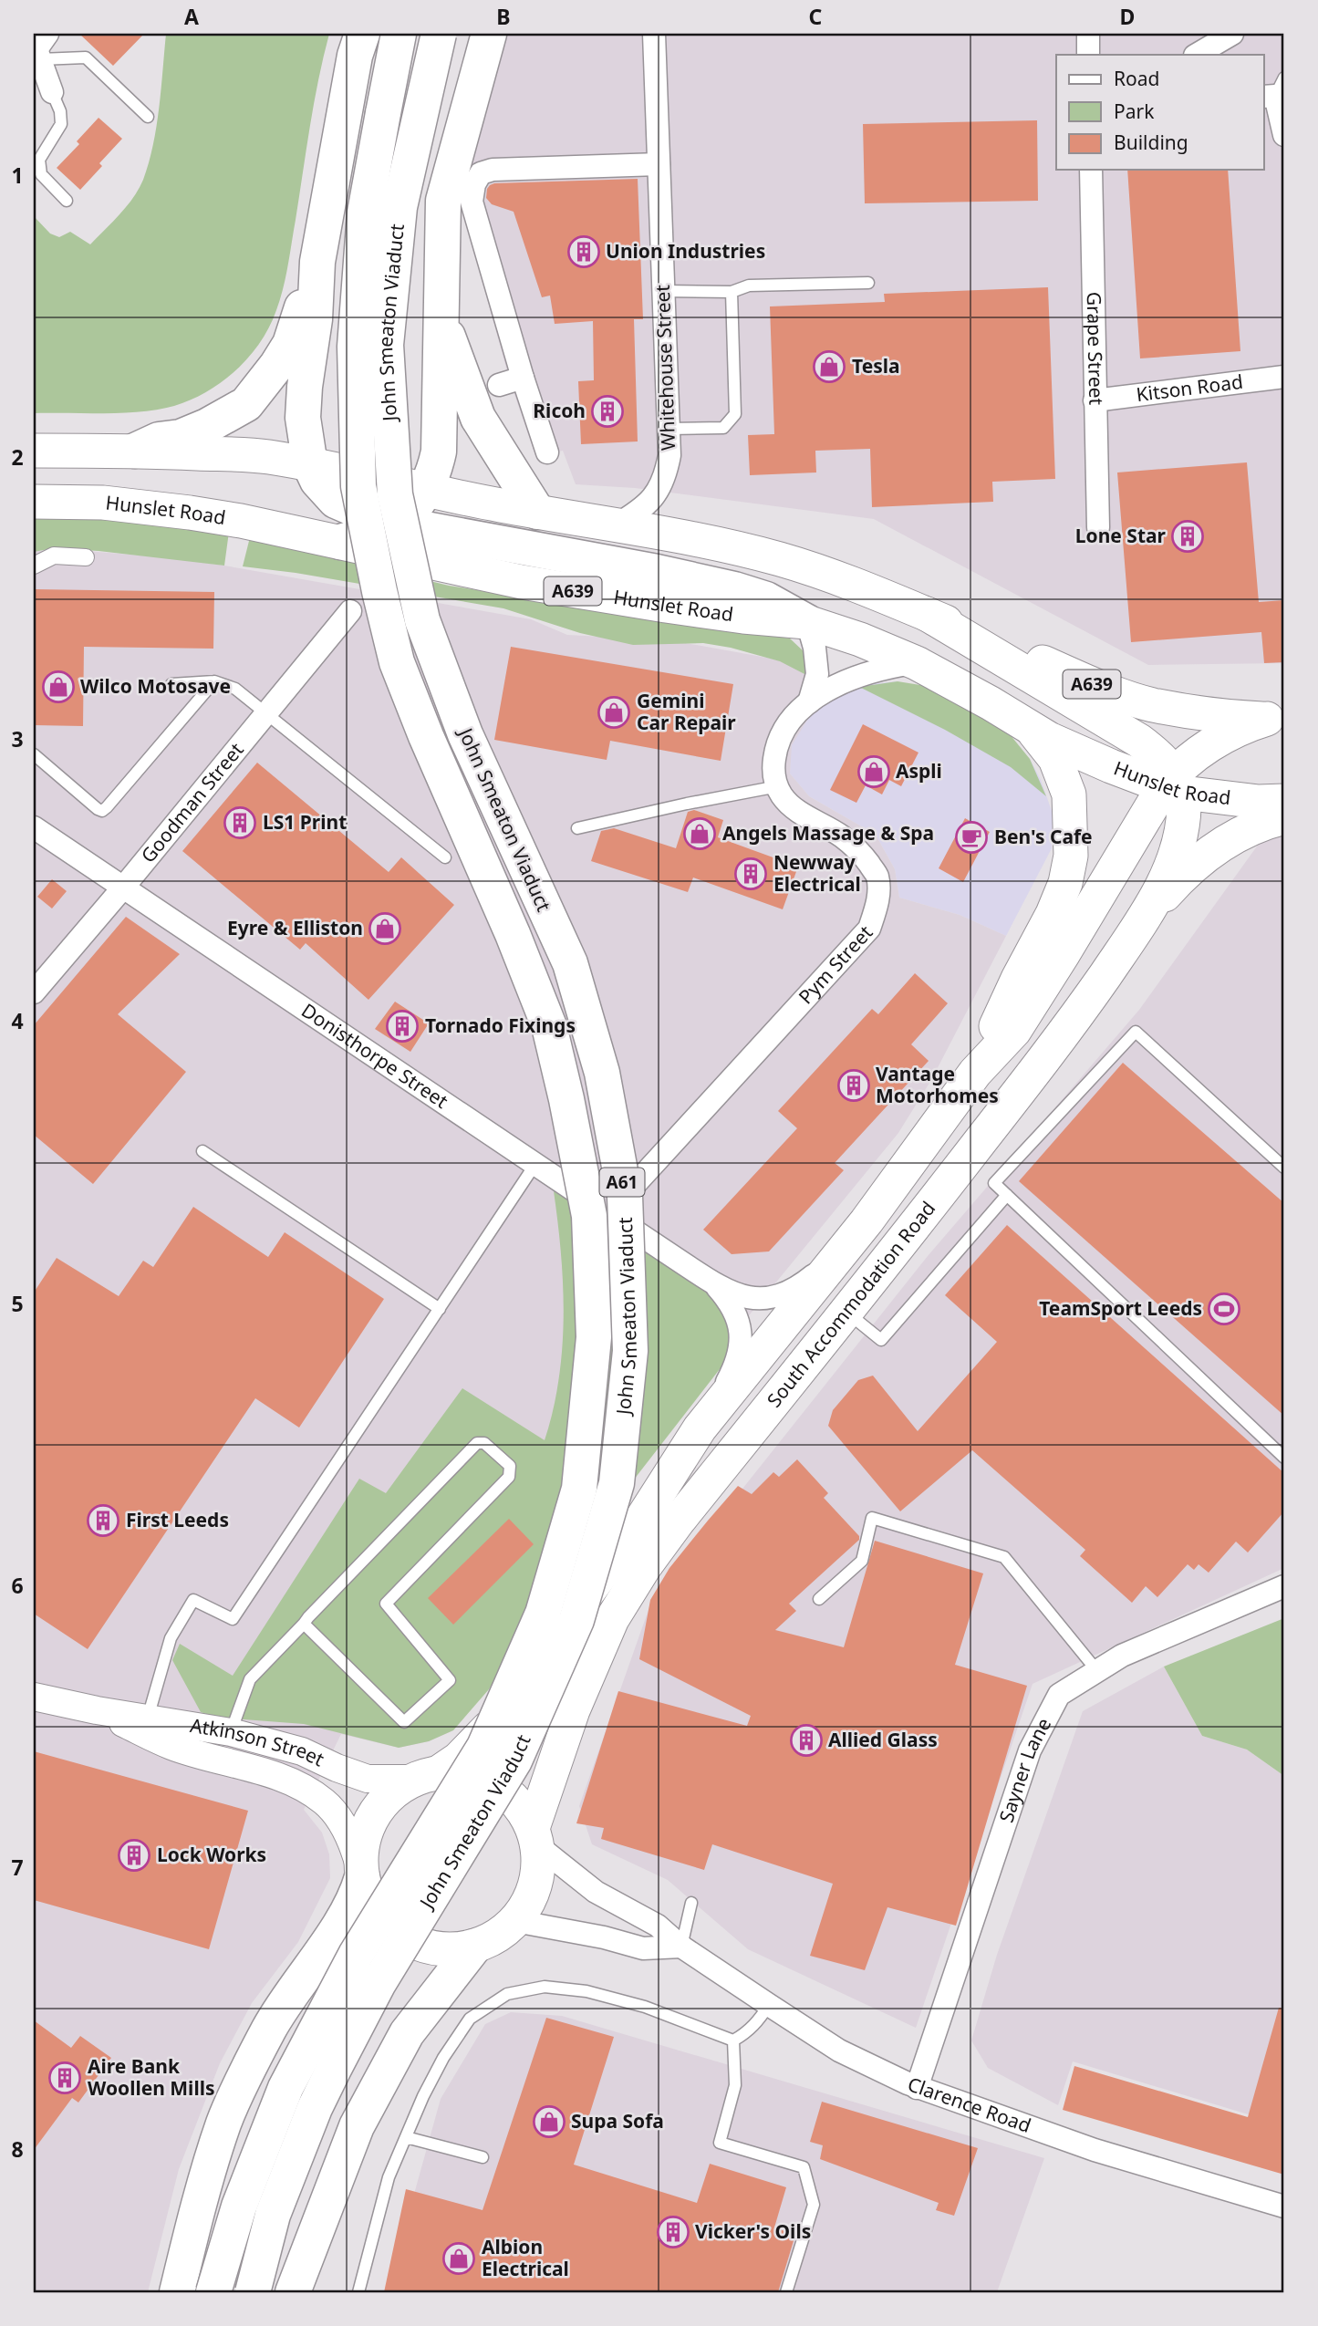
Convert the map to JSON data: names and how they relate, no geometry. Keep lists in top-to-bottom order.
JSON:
{
  "streets": {
    "highway": ["John Smeaton Viaduct", "A61"],
    "main road": ["Hunslet Road", "A639", "South Accommodation Road"],
    "street": [
      "Grape Street",
      "Whitehouse Street",
      "Kitson Road",
      "Goodman Street",
      "Pym Street",
      "Donisthorpe Street",
      "Atkinson Street",
      "Sayner Lane",
      "Clarence Road"
    ]
  },
  "crossings": [
    ["Grape Street", "Kitson Road"],
    ["Whitehouse Street", "A639"],
    ["Hunslet Road", "South Accommodation Road"],
    ["Goodman Street", "Donisthorpe Street"],
    ["Pym Street", "Donisthorpe Street"],
    ["Donisthorpe Street", "South Accommodation Road"],
    ["South Accommodation Road", "Atkinson Street"],
    ["South Accommodation Road", "Clarence Road"],
    ["Atkinson Street", "Clarence Road"],
    ["Sayner Lane", "Clarence Road"]
  ],
  "places": {
    "building": [
      "Union Industries",
      "Ricoh",
      "Lone Star",
      "LS1 Print",
      "Newway Electrical",
      "Tornado Fixings",
      "Vantage Motorhomes",
      "First Leeds",
      "Allied Glass",
      "Lock Works",
      "Aire Bank Woollen Mills",
      "Vicker's Oils"
    ],
    "shop": [
      "Tesla",
      "Wilco Motosave",
      "Gemini Car Repair",
      "Aspli",
      "Angels Massage & Spa",
      "Eyre & Elliston",
      "Supa Sofa",
      "Albion Electrical"
    ],
    "cafe": ["Ben's Cafe"],
    "sports": ["TeamSport Leeds"]
  },
  "legend": ["Road", "Park", "Building"],
  "grid": {
    "columns": [
      "A",
      "B",
      "C",
      "D"
    ],
    "rows": [
      "1",
      "2",
      "3",
      "4",
      "5",
      "6",
      "7",
      "8"
    ]
  }
}
